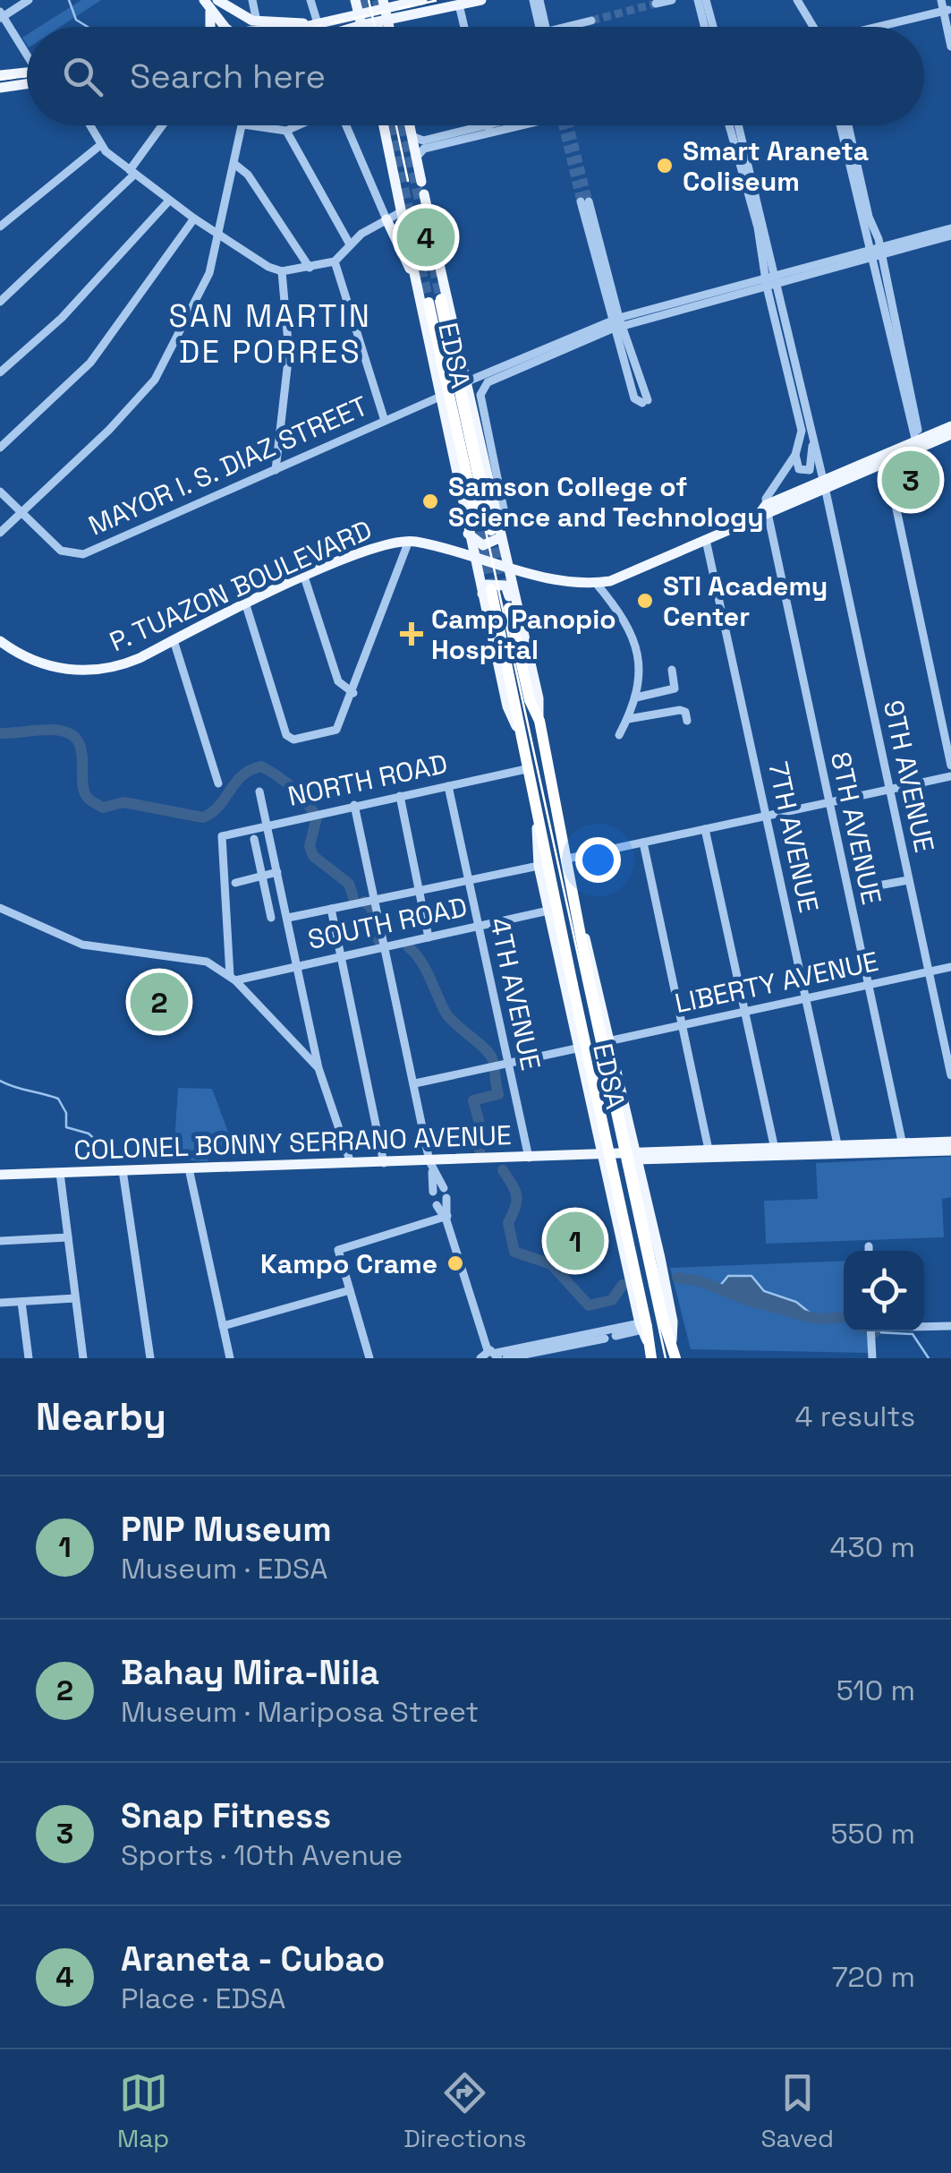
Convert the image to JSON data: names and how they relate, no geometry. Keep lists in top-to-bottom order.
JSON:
{
  "streets": {
    "highway": ["EDSA"],
    "main road": ["P. TUAZON BOULEVARD", "COLONEL BONNY SERRANO AVENUE"],
    "street": [
      "MAYOR I. S. DIAZ STREET",
      "9TH AVENUE",
      "NORTH ROAD",
      "8TH AVENUE",
      "7TH AVENUE",
      "SOUTH ROAD",
      "LIBERTY AVENUE",
      "4TH AVENUE"
    ]
  },
  "crossings": [
    ["EDSA", "MAYOR I. S. DIAZ STREET"],
    ["EDSA", "P. TUAZON BOULEVARD"],
    ["EDSA", "NORTH ROAD"],
    ["EDSA", "SOUTH ROAD"],
    ["EDSA", "LIBERTY AVENUE"],
    ["EDSA", "COLONEL BONNY SERRANO AVENUE"],
    ["P. TUAZON BOULEVARD", "9TH AVENUE"],
    ["P. TUAZON BOULEVARD", "8TH AVENUE"],
    ["P. TUAZON BOULEVARD", "7TH AVENUE"],
    ["9TH AVENUE", "LIBERTY AVENUE"],
    ["NORTH ROAD", "SOUTH ROAD"],
    ["NORTH ROAD", "4TH AVENUE"],
    ["8TH AVENUE", "LIBERTY AVENUE"],
    ["8TH AVENUE", "COLONEL BONNY SERRANO AVENUE"],
    ["7TH AVENUE", "LIBERTY AVENUE"],
    ["7TH AVENUE", "COLONEL BONNY SERRANO AVENUE"],
    ["SOUTH ROAD", "4TH AVENUE"],
    ["4TH AVENUE", "COLONEL BONNY SERRANO AVENUE"]
  ],
  "districts": ["SAN MARTIN DE PORRES"],
  "places": {
    "other": [
      "Smart Araneta Coliseum",
      "Samson College of Science and Technology",
      "STI Academy Center",
      "Kampo Crame"
    ],
    "health": ["Camp Panopio Hospital"]
  },
  "page": {
    "search": "Search here",
    "pins": [
      "4",
      "3",
      "2",
      "1"
    ],
    "heading": ["Nearby", "4 results"],
    "list": [
      {
        "mark": "1",
        "name": "PNP Museum",
        "note": "Museum · EDSA",
        "value": "430 m"
      },
      {
        "mark": "2",
        "name": "Bahay Mira-Nila",
        "note": "Museum · Mariposa Street",
        "value": "510 m"
      },
      {
        "mark": "3",
        "name": "Snap Fitness",
        "note": "Sports · 10th Avenue",
        "value": "550 m"
      },
      {
        "mark": "4",
        "name": "Araneta - Cubao",
        "note": "Place · EDSA",
        "value": "720 m"
      }
    ],
    "nav": ["Map", "Directions", "Saved"]
  }
}
